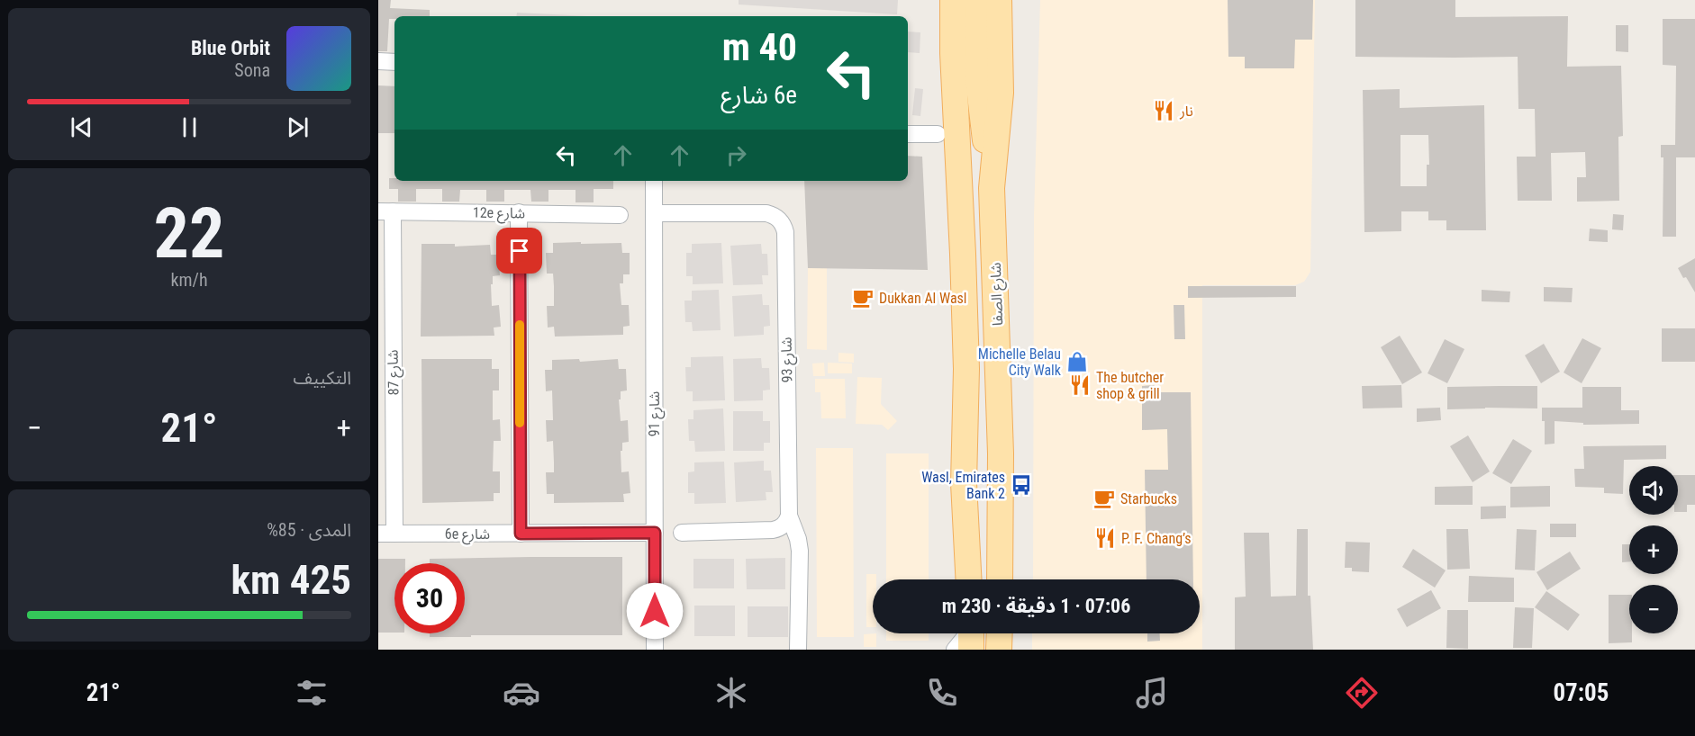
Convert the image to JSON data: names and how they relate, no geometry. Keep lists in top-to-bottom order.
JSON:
{
  "streets": {
    "main road": ["شارع الصفا"],
    "street": [
      "12e شارع",
      "شارع 93",
      "شارع 87",
      "شارع 91",
      "6e شارع"
    ]
  },
  "crossings": [
    ["12e شارع", "شارع 87"],
    ["شارع 93", "شارع 91"],
    ["شارع 87", "6e شارع"],
    ["شارع 91", "6e شارع"]
  ],
  "places": {
    "restaurant": ["نار", "The butcher shop & grill", "P. F. Chang’s"],
    "cafe": ["Dukkan Al Wasl", "Starbucks"],
    "shop": ["Michelle Belau City Walk"],
    "bus stop": ["Wasl, Emirates Bank 2"]
  },
  "page": {
    "turn": ["40 m", "6e شارع"],
    "song": ["Blue Orbit", "Sona"],
    "tile": [
      ["22", "km/h"],
      "التكييف",
      ["المدى · 85%", "425 km"]
    ],
    "heat": ["−", "21°", "+"],
    "map_buttons": ["+", "−"],
    "limit": "30",
    "trip": "07:06 · 1 دقيقة · 230 m",
    "tabs": ["07:05", "21°"]
  }
}
